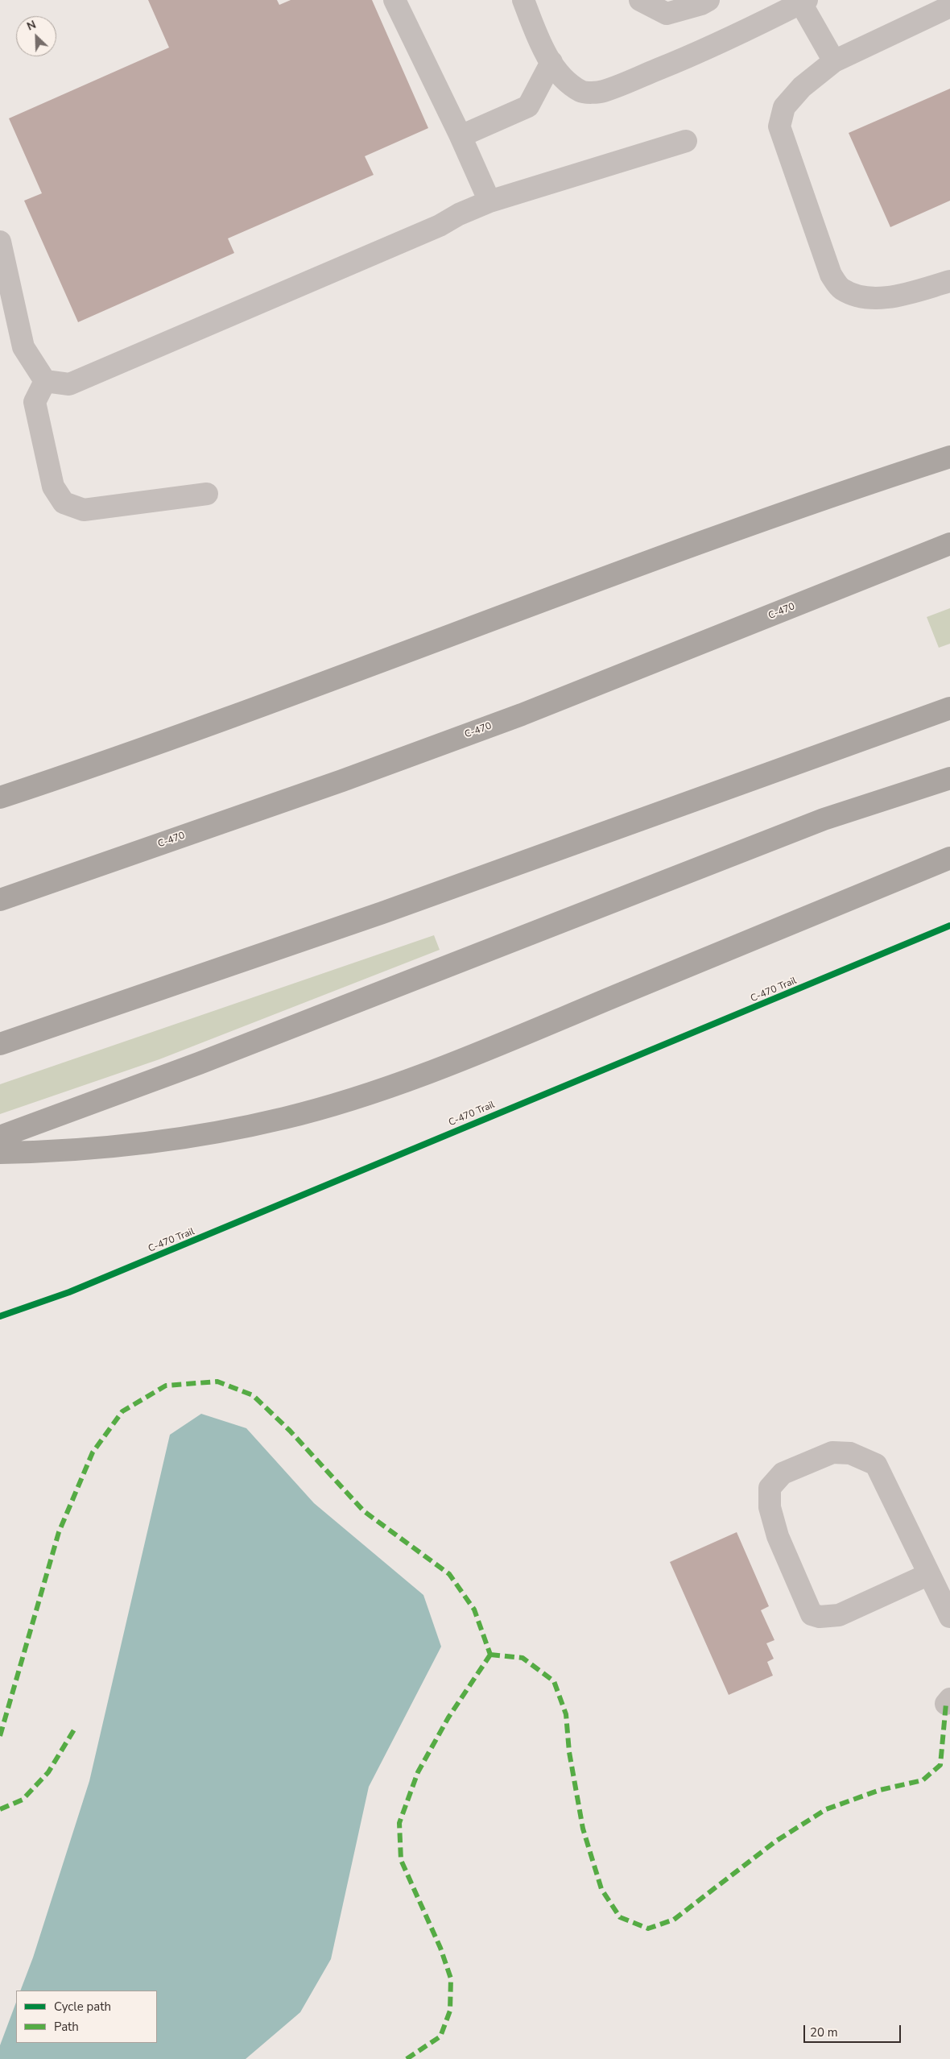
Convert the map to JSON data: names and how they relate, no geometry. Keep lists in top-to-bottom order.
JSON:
{
  "streets": {
    "highway": ["C-470"],
    "cycle path": ["C-470 Trail"]
  },
  "legend": ["Cycle path", "Path"],
  "scale_bar": "20 m",
  "north": "top left"
}
